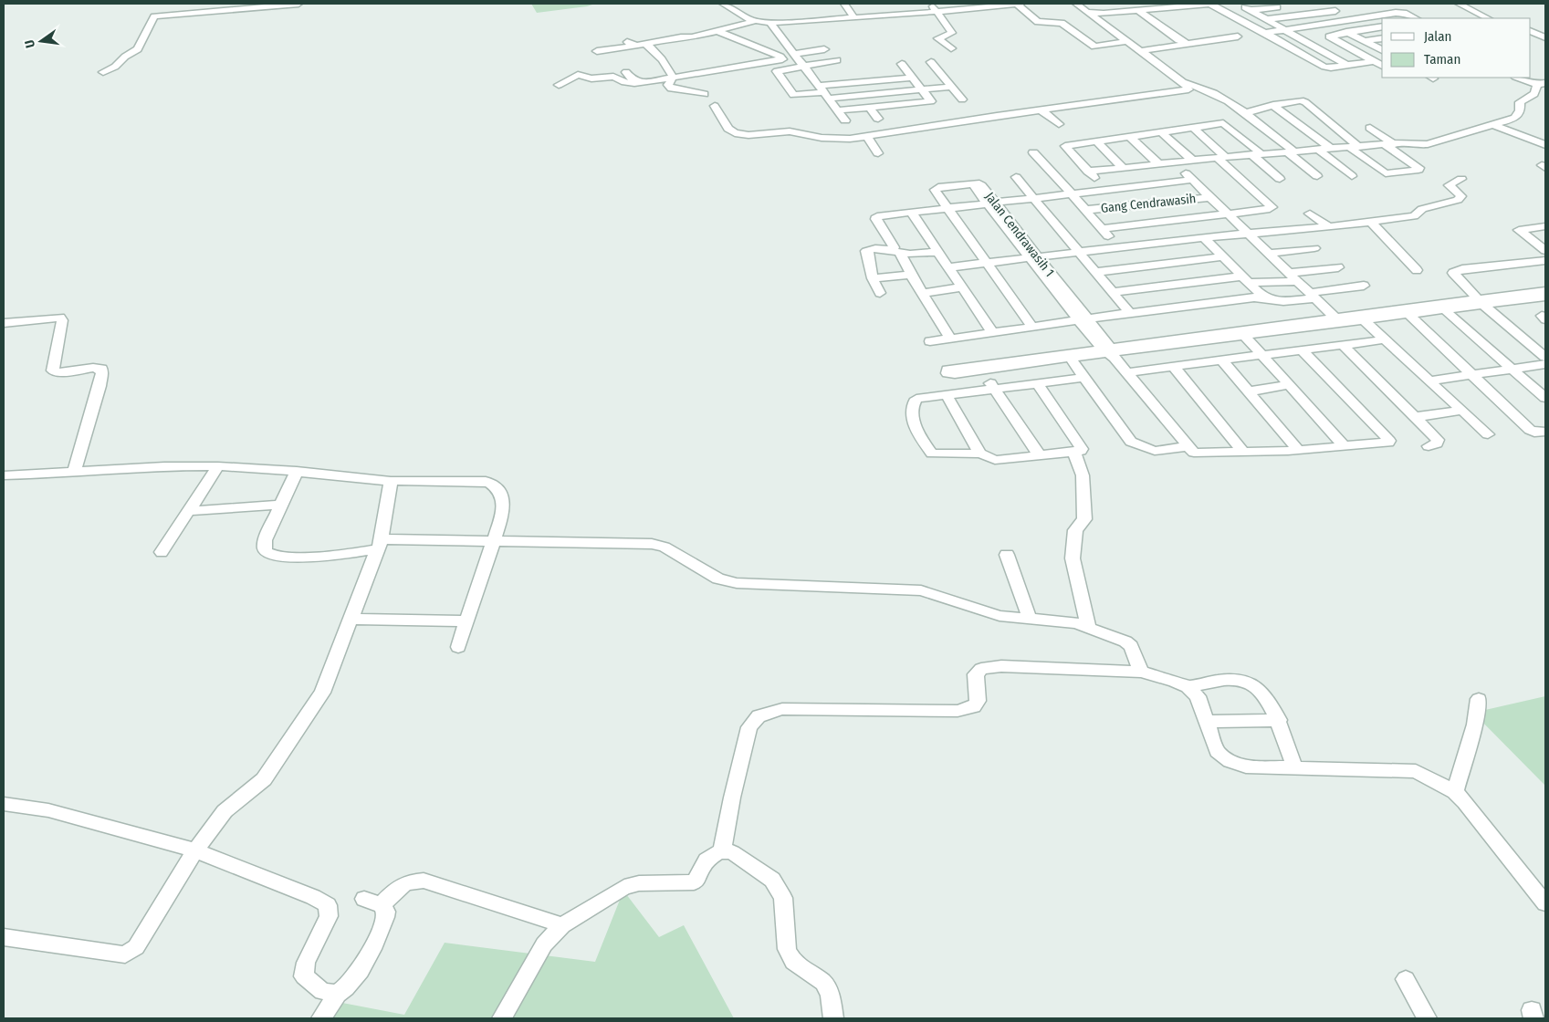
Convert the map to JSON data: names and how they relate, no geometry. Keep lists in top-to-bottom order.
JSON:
{
  "streets": {
    "street": ["Gang Cendrawasih", "Jalan Cendrawasih 1"]
  },
  "legend": ["Jalan", "Taman"],
  "north": "left"
}
